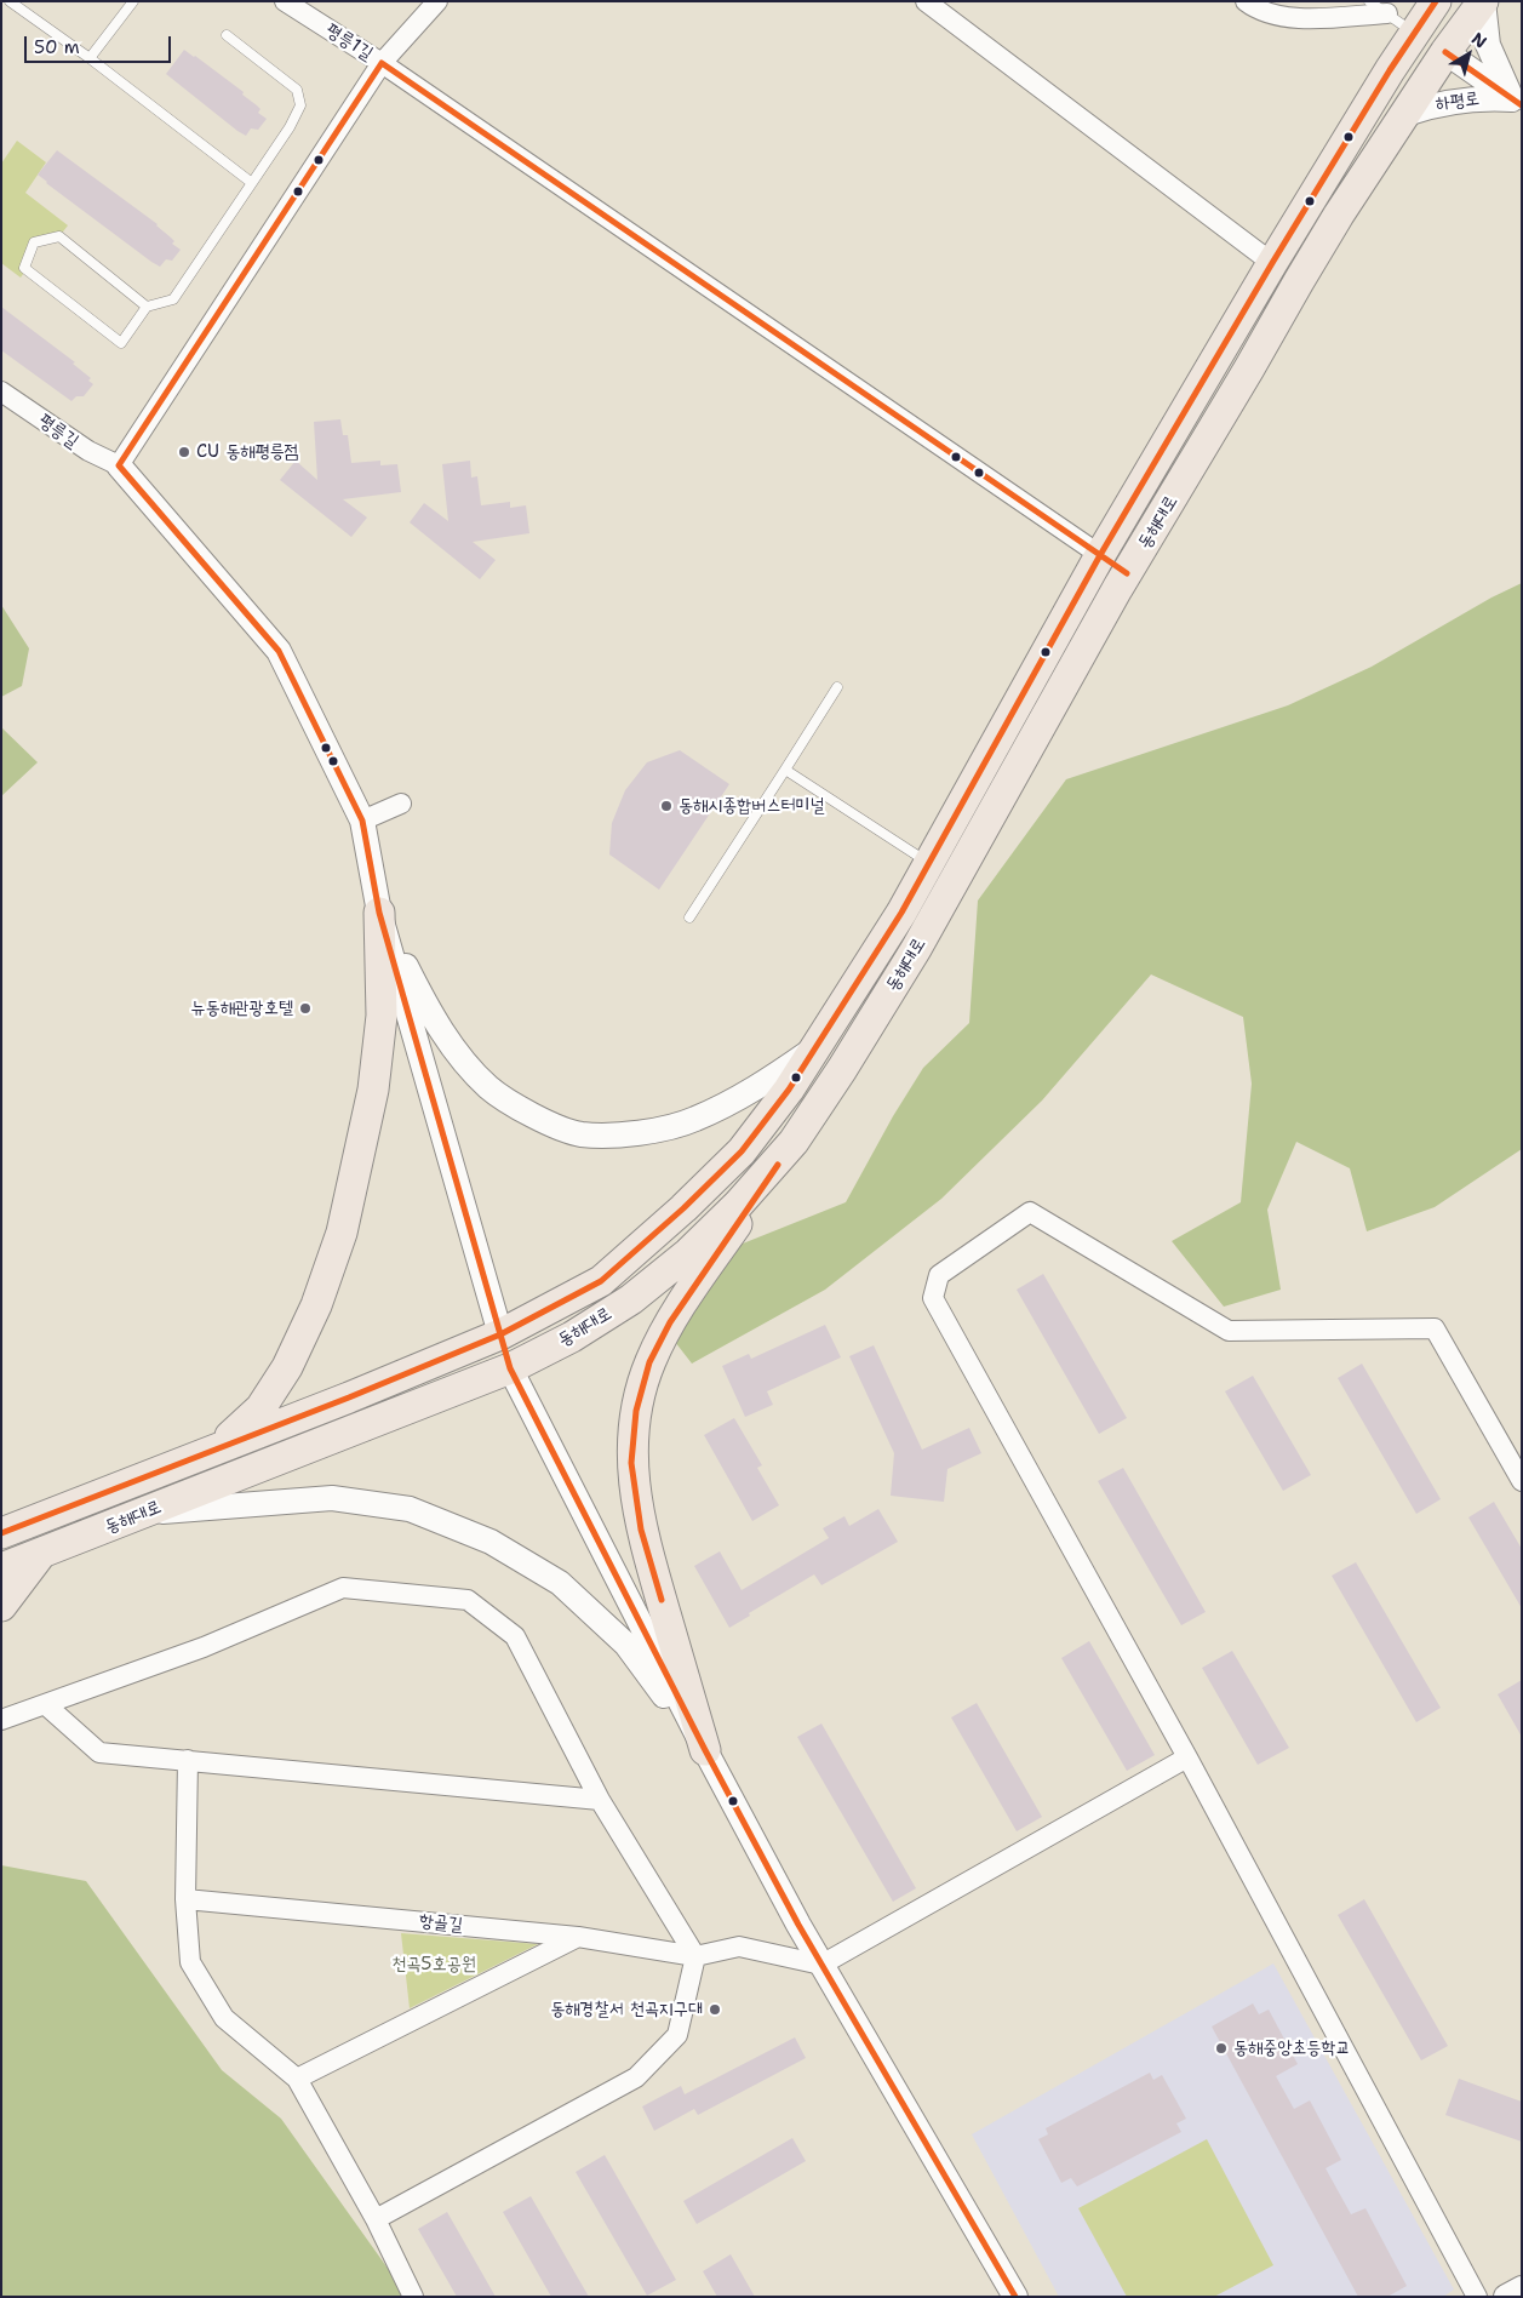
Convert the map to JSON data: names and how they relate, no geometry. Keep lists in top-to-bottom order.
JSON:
{
  "streets": {
    "main road": ["동해대로"],
    "street": [
      "평릉1길",
      "하평로",
      "평릉길",
      "항골길"
    ]
  },
  "crossings": [
    ["하평로", "동해대로"]
  ],
  "parks": ["천곡5호공원"],
  "places": [
    "CU 동해평릉점",
    "동해시종합버스터미널",
    "뉴동해관광호텔",
    "동해경찰서 천곡지구대",
    "동해중앙초등학교"
  ],
  "scale_bar": "50 m",
  "north": "top right"
}
